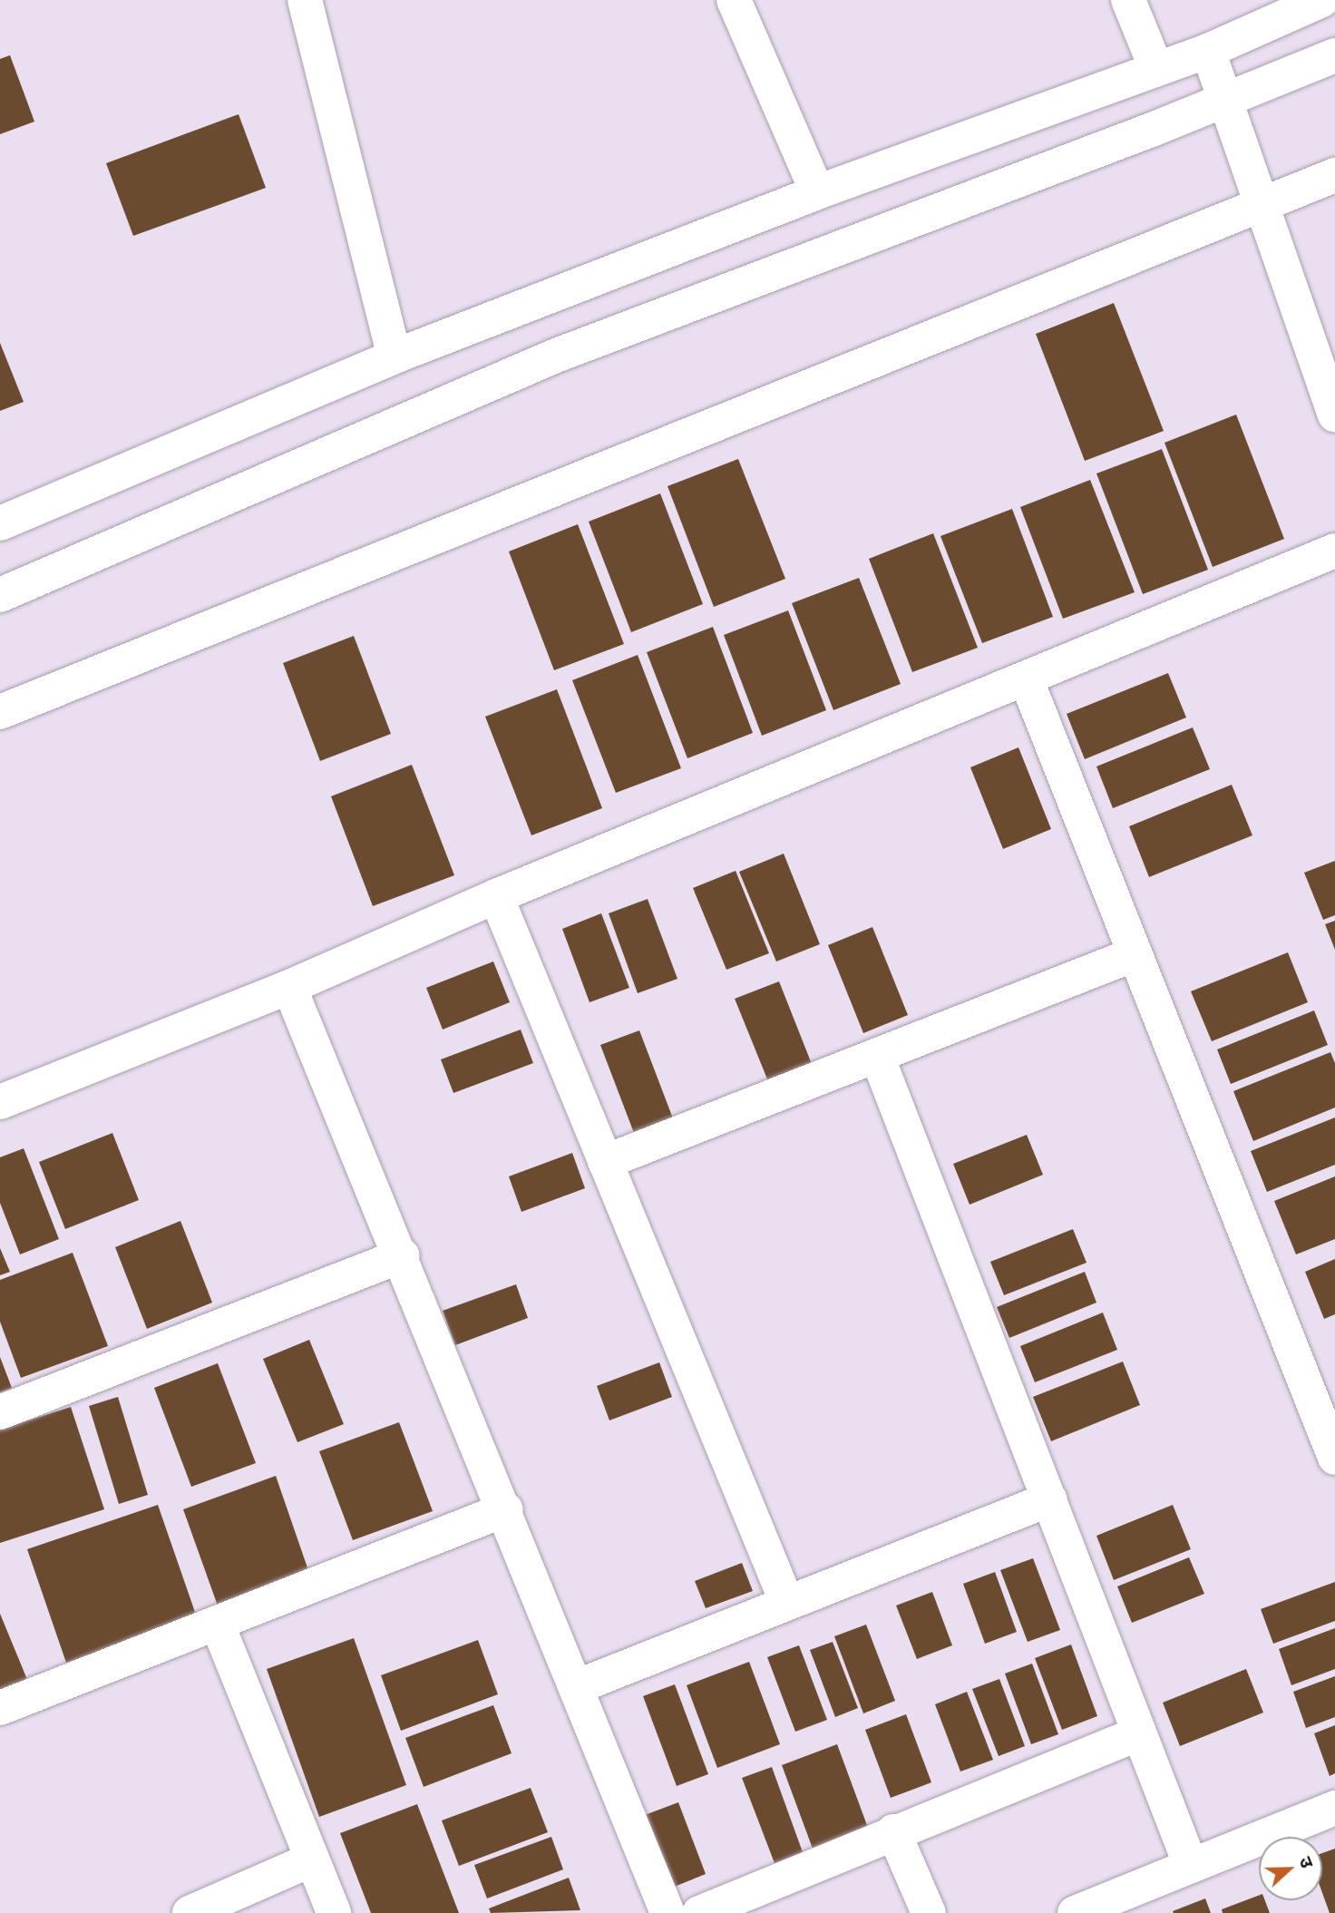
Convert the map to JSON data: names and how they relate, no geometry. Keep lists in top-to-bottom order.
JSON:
{
  "north": "right"
}
